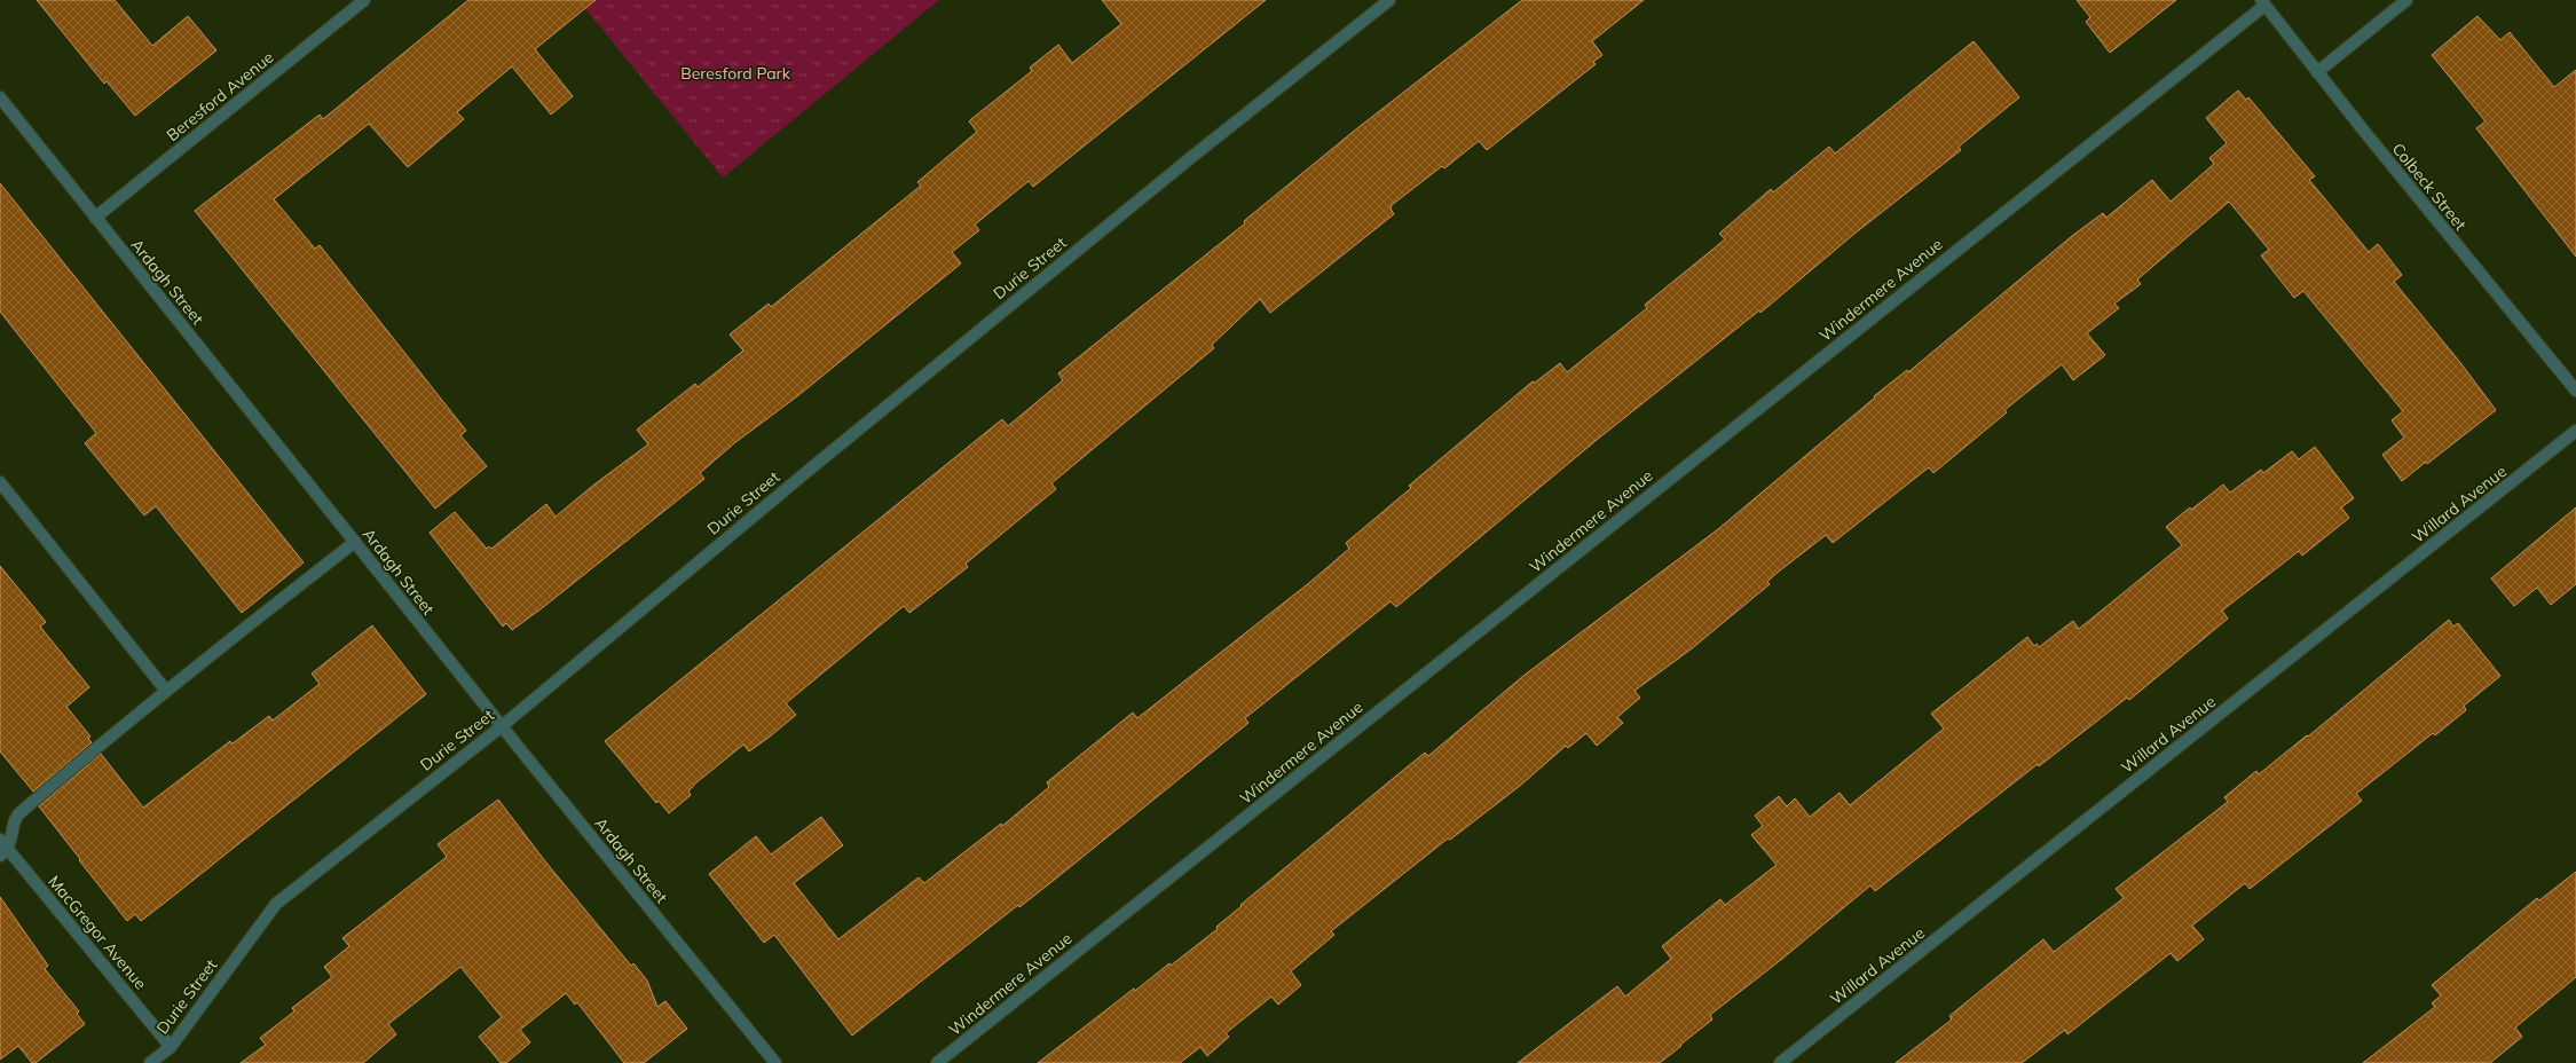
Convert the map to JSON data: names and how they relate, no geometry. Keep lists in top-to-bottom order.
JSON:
{
  "streets": {
    "street": [
      "Beresford Avenue",
      "Colbeck Street",
      "Durie Street",
      "Ardagh Street",
      "Windermere Avenue",
      "Willard Avenue",
      "MacGregor Avenue"
    ]
  },
  "crossings": [
    ["Beresford Avenue", "Ardagh Street"],
    ["Colbeck Street", "Windermere Avenue"],
    ["Durie Street", "Ardagh Street"],
    ["Durie Street", "MacGregor Avenue"]
  ],
  "parks": ["Beresford Park"]
}
